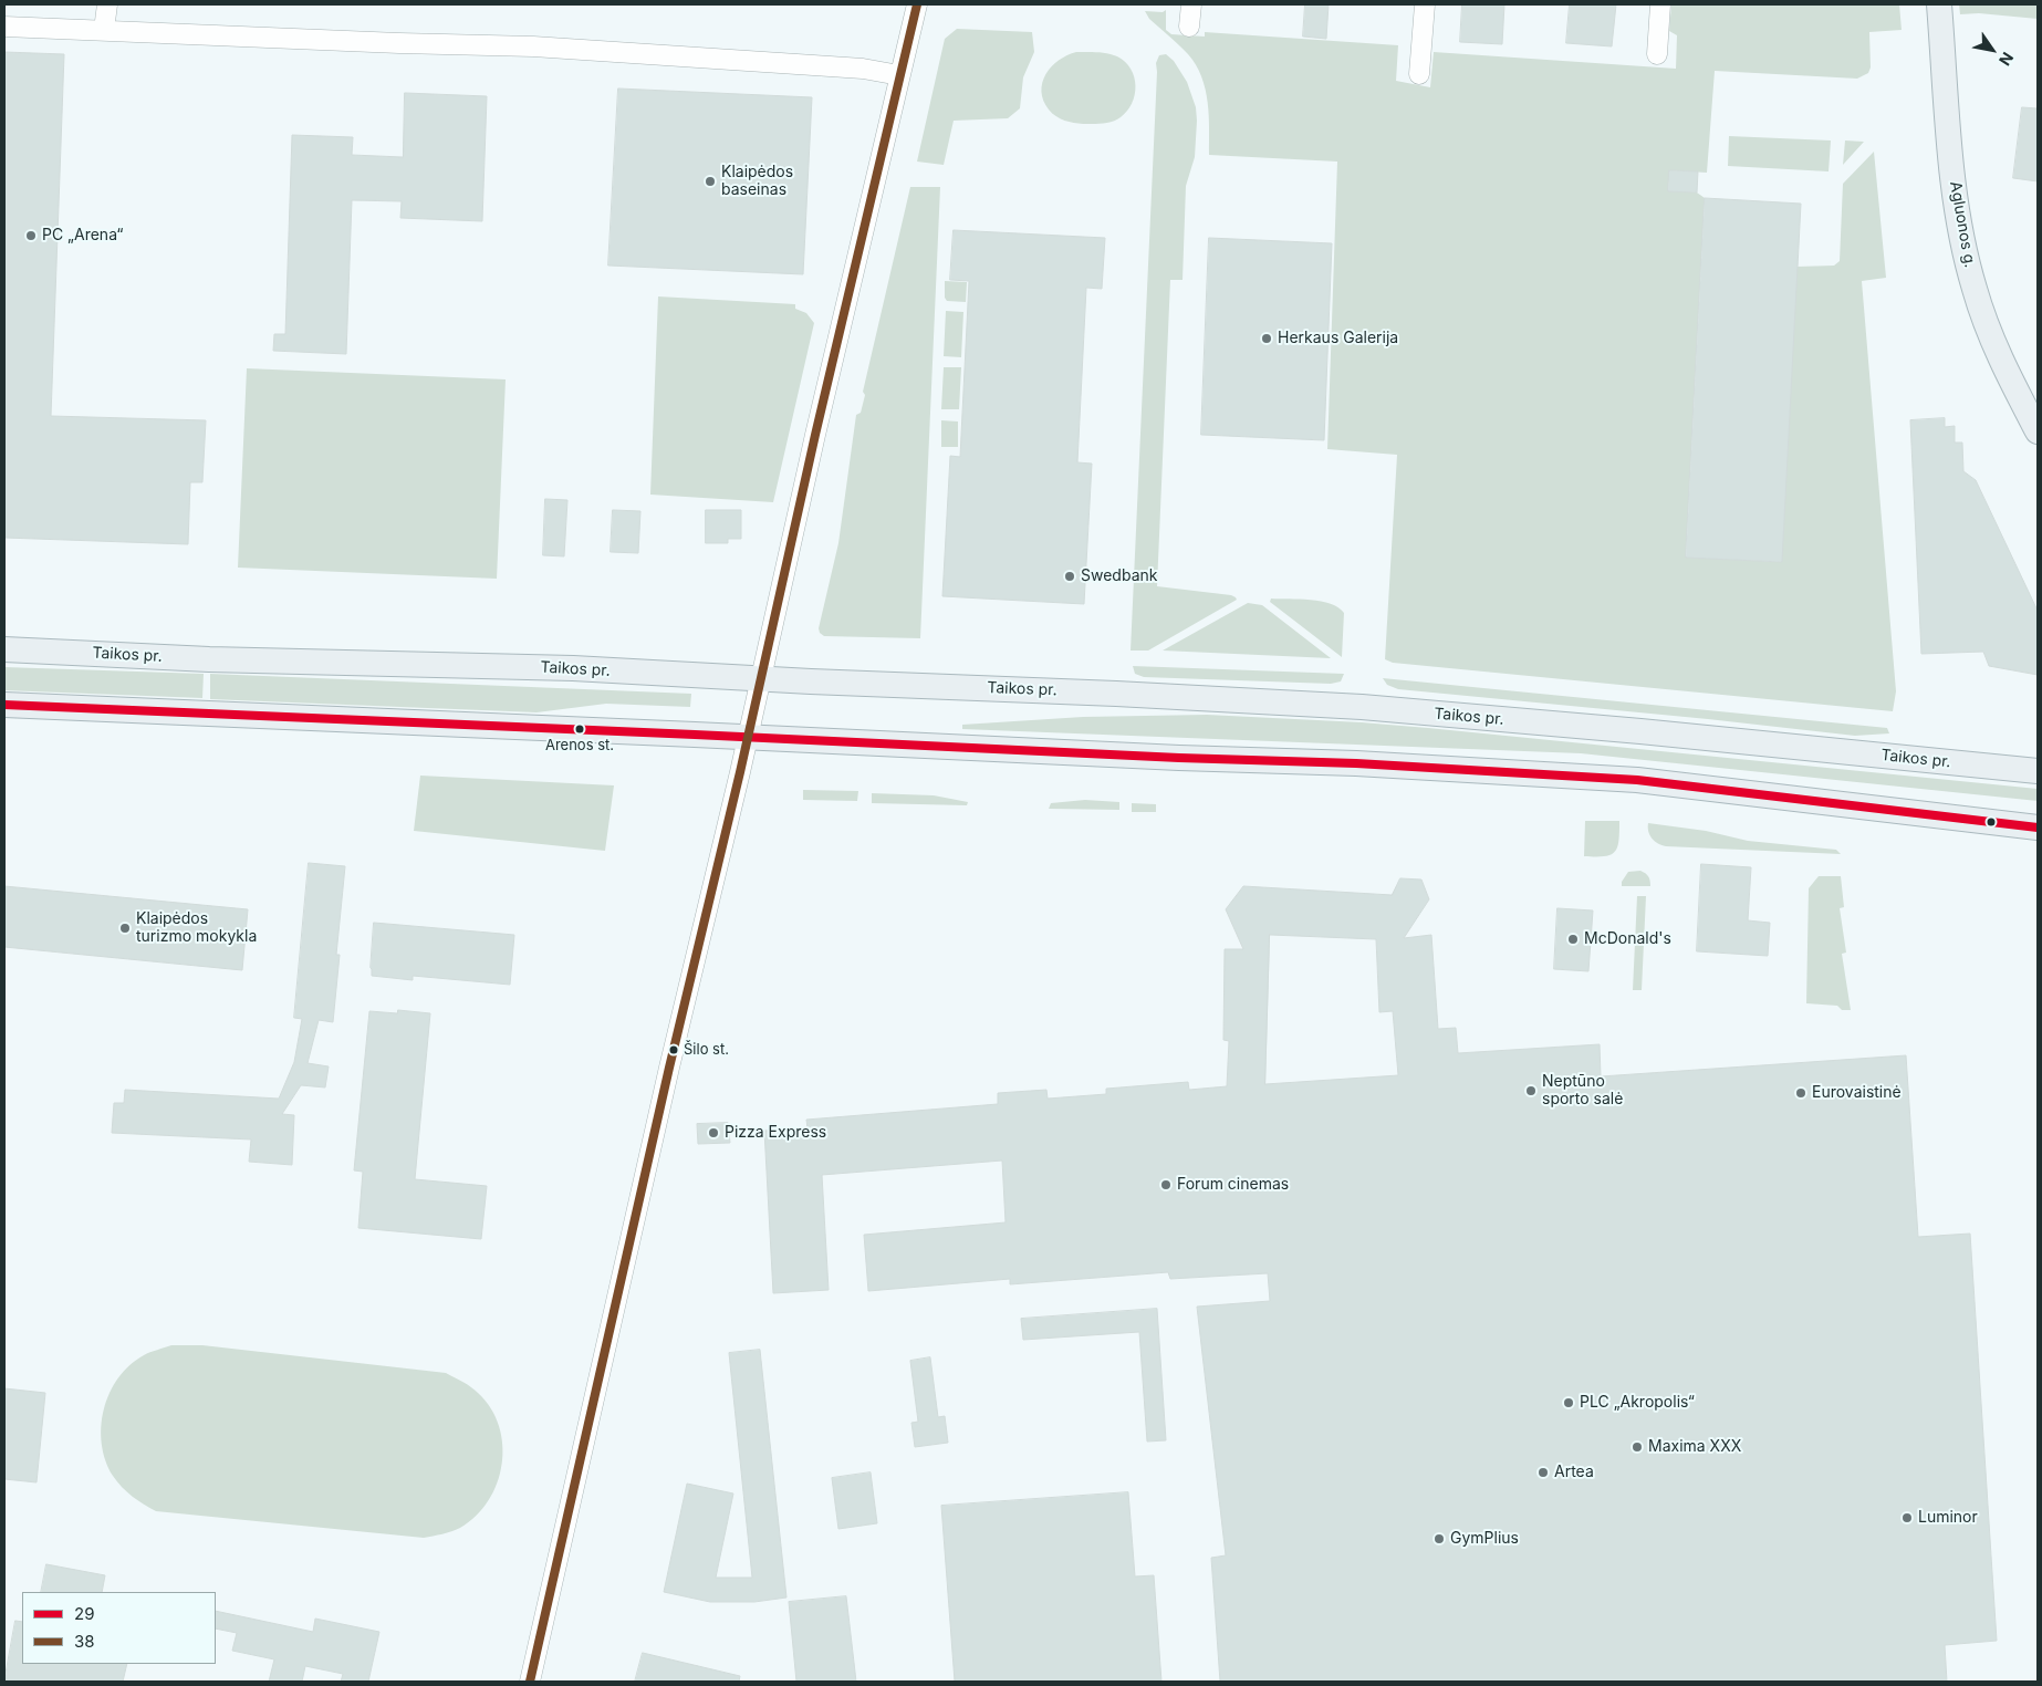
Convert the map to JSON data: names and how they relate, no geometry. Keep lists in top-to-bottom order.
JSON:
{
  "streets": {
    "main road": ["Agluonos g.", "Taikos pr."]
  },
  "places": [
    "Klaipėdos baseinas",
    "PC „Arena“",
    "Herkaus Galerija",
    "Swedbank",
    "Arenos st.",
    "Klaipėdos turizmo mokykla",
    "McDonald's",
    "Šilo st.",
    "Neptūno sporto salė",
    "Eurovaistinė",
    "Pizza Express",
    "Forum cinemas",
    "PLC „Akropolis“",
    "Maxima XXX",
    "Artea",
    "Luminor",
    "GymPlius"
  ],
  "lines": ["transit line 38", "transit line 29"],
  "legend": ["29", "38"],
  "north": "bottom right"
}
